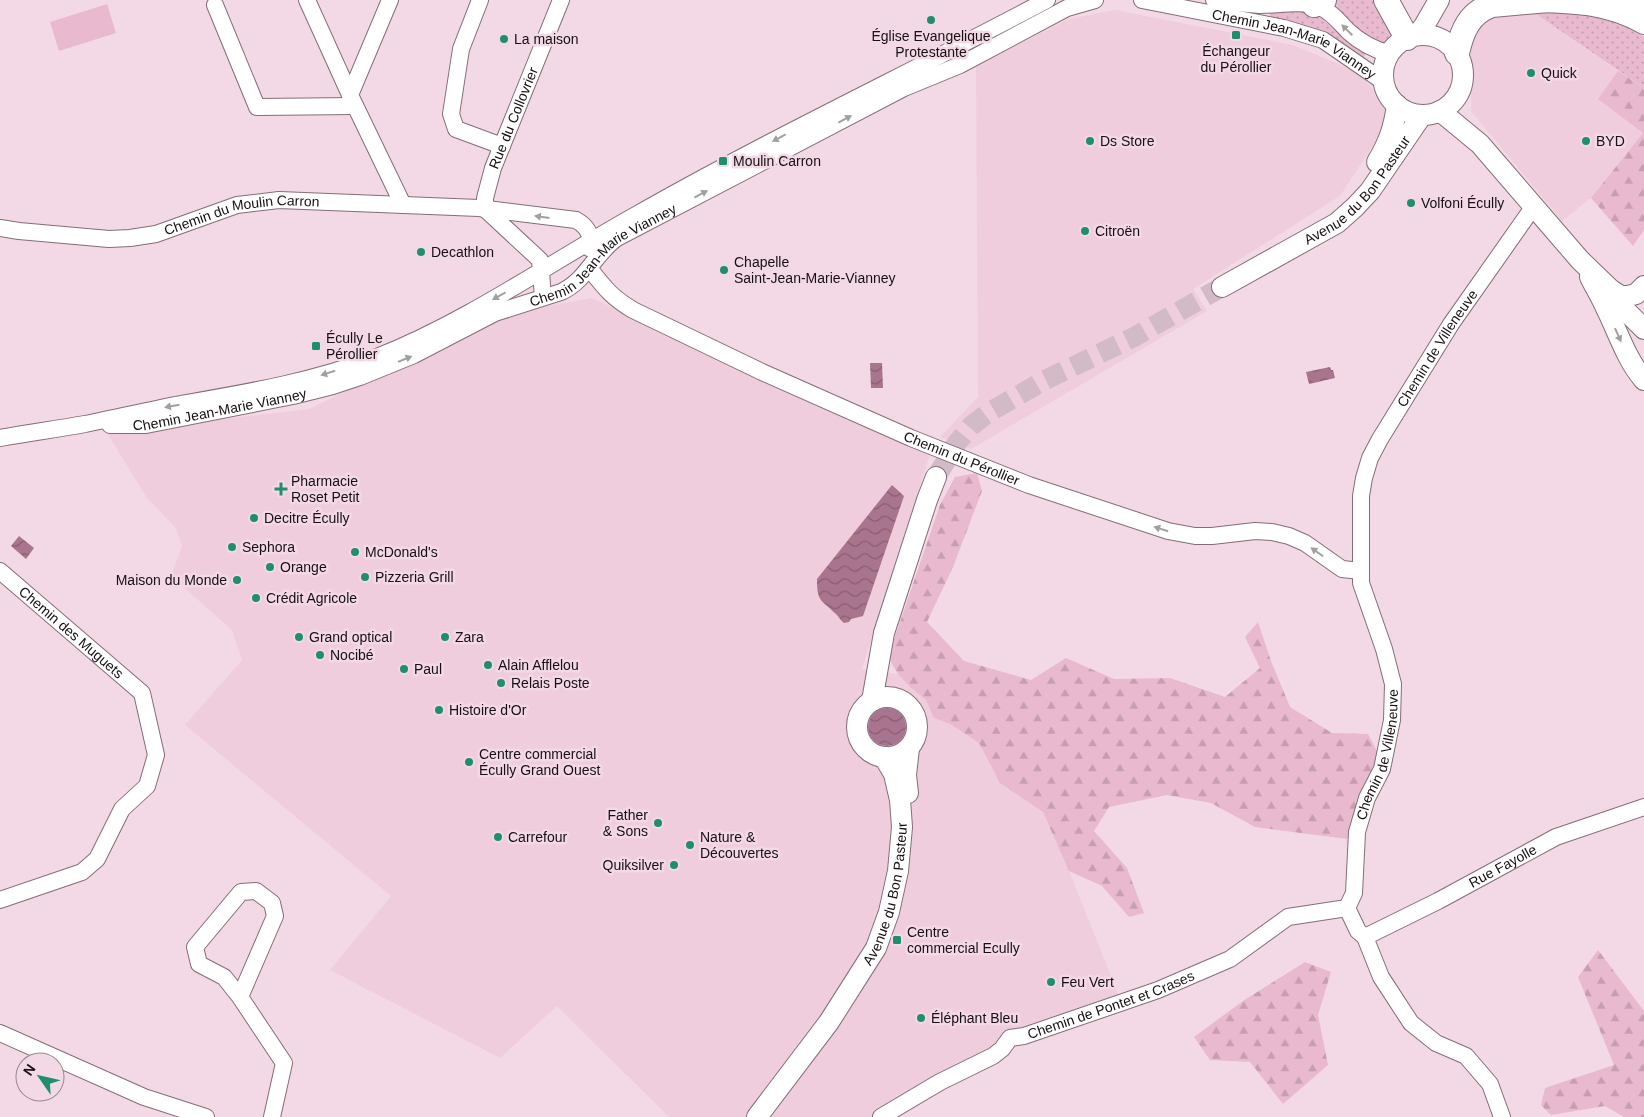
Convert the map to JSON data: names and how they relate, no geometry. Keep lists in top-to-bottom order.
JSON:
{
  "streets": {
    "main road": ["Avenue du Bon Pasteur"],
    "street": [
      "Chemin Jean-Marie Vianney",
      "Rue du Collovrier",
      "Chemin du Moulin Carron",
      "Chemin de Villeneuve",
      "Chemin du Pérollier",
      "Chemin des Muguets",
      "Rue Fayolle",
      "Chemin de Pontet et Crases"
    ]
  },
  "crossings": [
    ["Chemin Jean-Marie Vianney", "Avenue du Bon Pasteur"],
    ["Chemin Jean-Marie Vianney", "Chemin du Moulin Carron"],
    ["Chemin Jean-Marie Vianney", "Chemin du Pérollier"],
    ["Rue du Collovrier", "Chemin du Moulin Carron"],
    ["Chemin de Villeneuve", "Chemin du Pérollier"],
    ["Chemin de Villeneuve", "Chemin de Pontet et Crases"]
  ],
  "one_way": ["Chemin du Pérollier"],
  "places": {
    "other": [
      "Église Evangelique Protestante",
      "La maison",
      "Quick",
      "Ds Store",
      "BYD",
      "Volfoni Écully",
      "Citroën",
      "Decathlon",
      "Chapelle Saint-Jean-Marie-Vianney",
      "Decitre Écully",
      "Sephora",
      "McDonald's",
      "Orange",
      "Pizzeria Grill",
      "Maison du Monde",
      "Crédit Agricole",
      "Grand optical",
      "Zara",
      "Nocibé",
      "Alain Afflelou",
      "Paul",
      "Relais Poste",
      "Histoire d'Or",
      "Centre commercial Écully Grand Ouest",
      "Father & Sons",
      "Carrefour",
      "Nature & Découvertes",
      "Quiksilver",
      "Feu Vert",
      "Éléphant Bleu"
    ],
    "transit": [
      "Échangeur du Pérollier",
      "Moulin Carron",
      "Écully Le Pérollier",
      "Centre commercial Ecully"
    ],
    "health": ["Pharmacie Roset Petit"]
  },
  "north": "top left"
}
